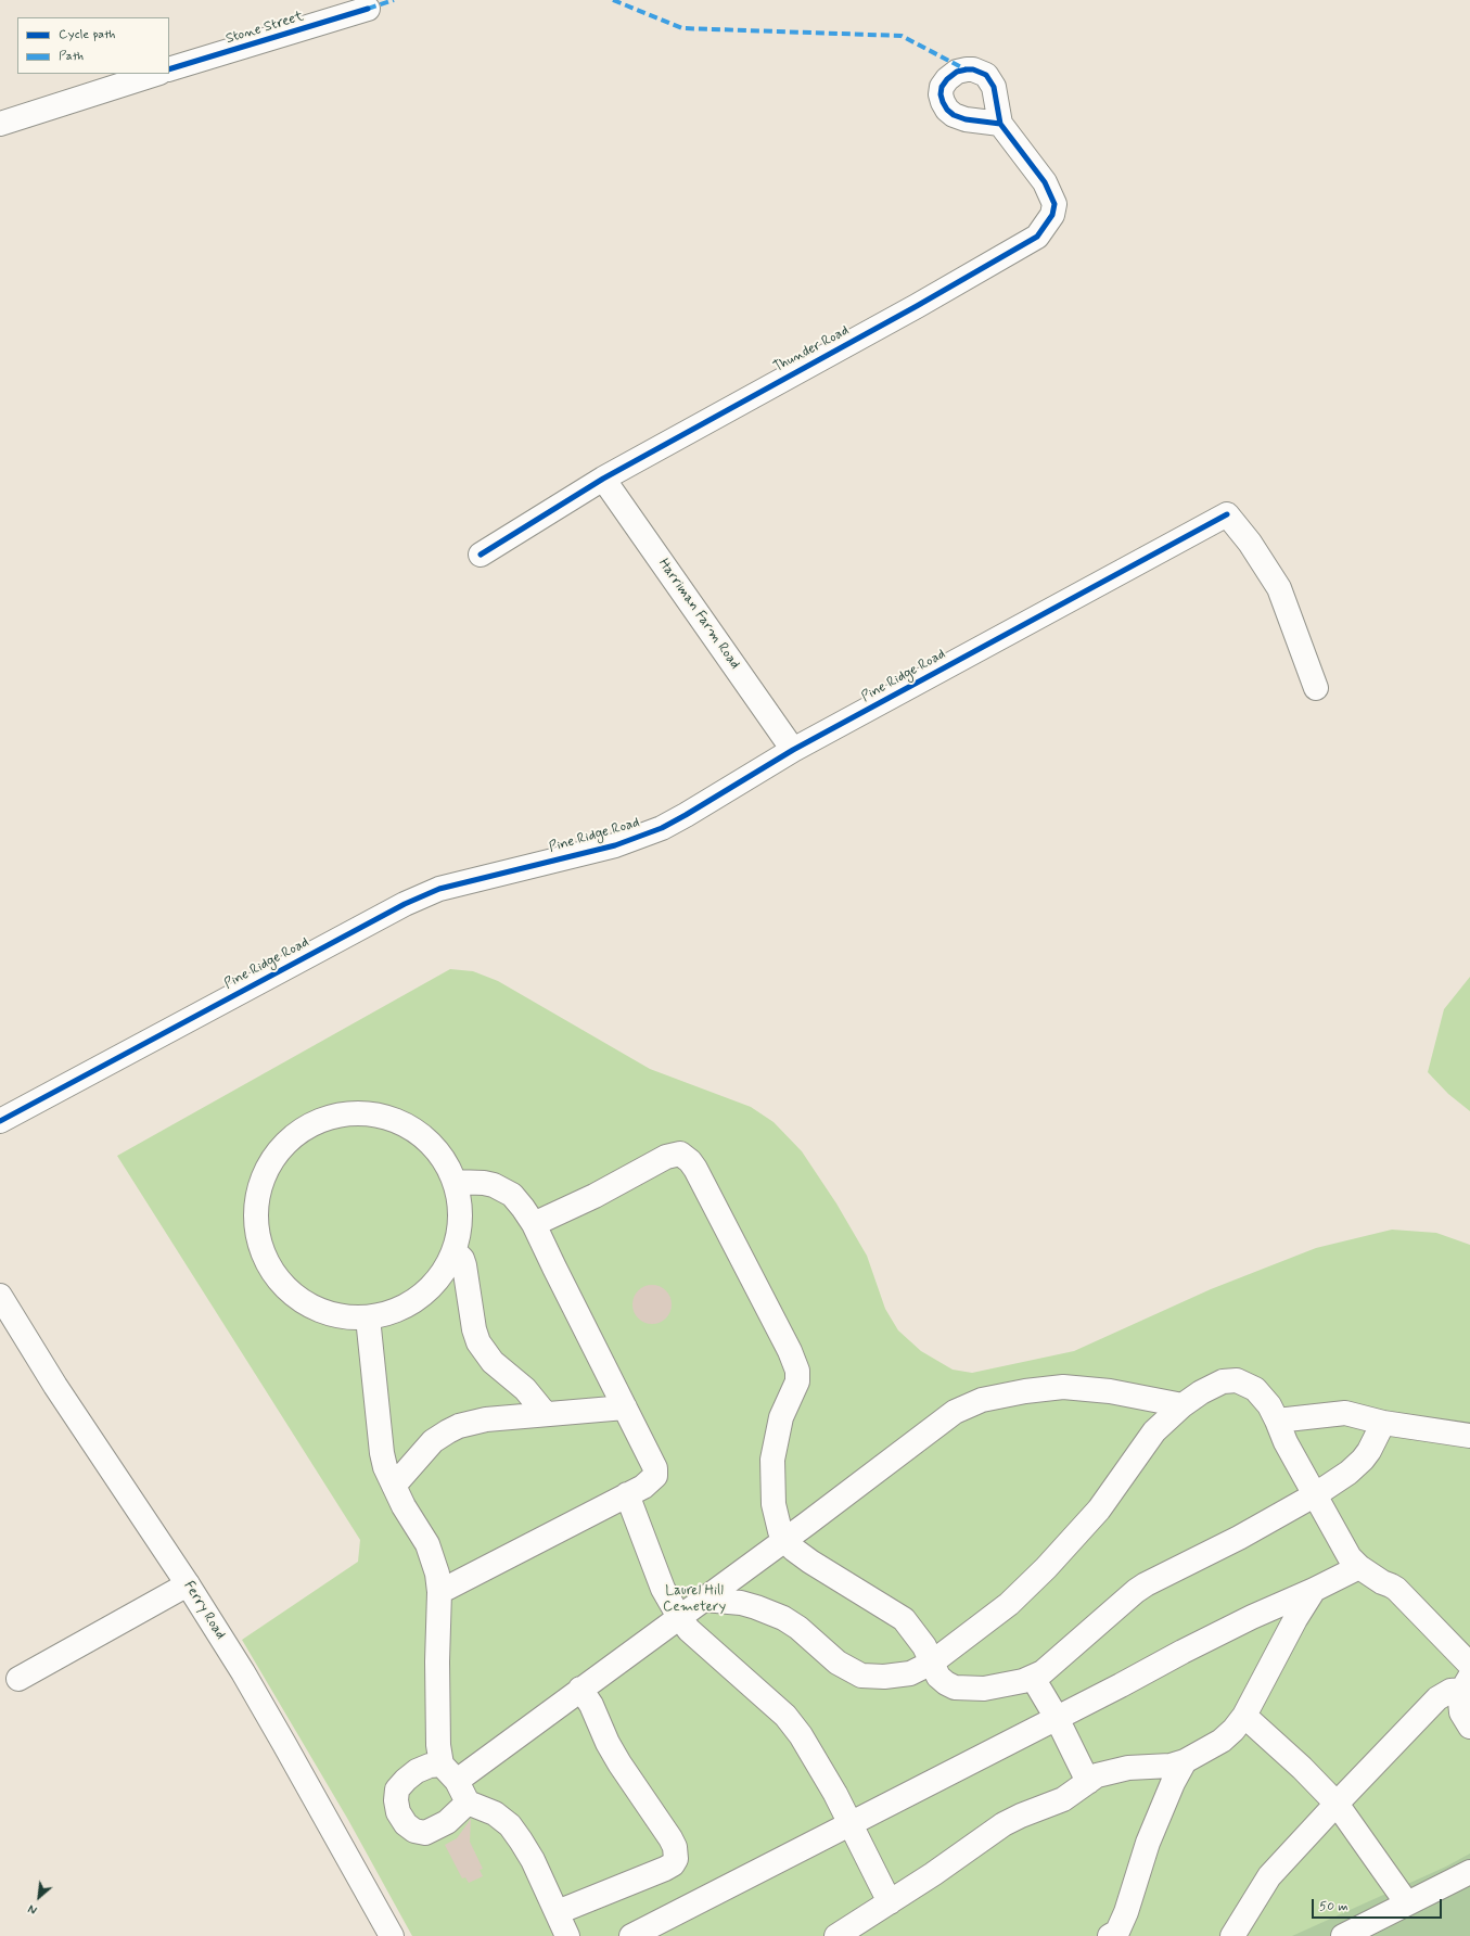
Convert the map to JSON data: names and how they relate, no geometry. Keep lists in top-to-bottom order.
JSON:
{
  "streets": {
    "street": [
      "Stone Street",
      "Thunder Road",
      "Harriman Farm Road",
      "Pine Ridge Road",
      "Ferry Road"
    ]
  },
  "crossings": [
    ["Thunder Road", "Harriman Farm Road"],
    ["Harriman Farm Road", "Pine Ridge Road"]
  ],
  "parks": ["Laurel Hill Cemetery"],
  "legend": ["Cycle path", "Path"],
  "scale_bar": "50 m",
  "north": "bottom left"
}
